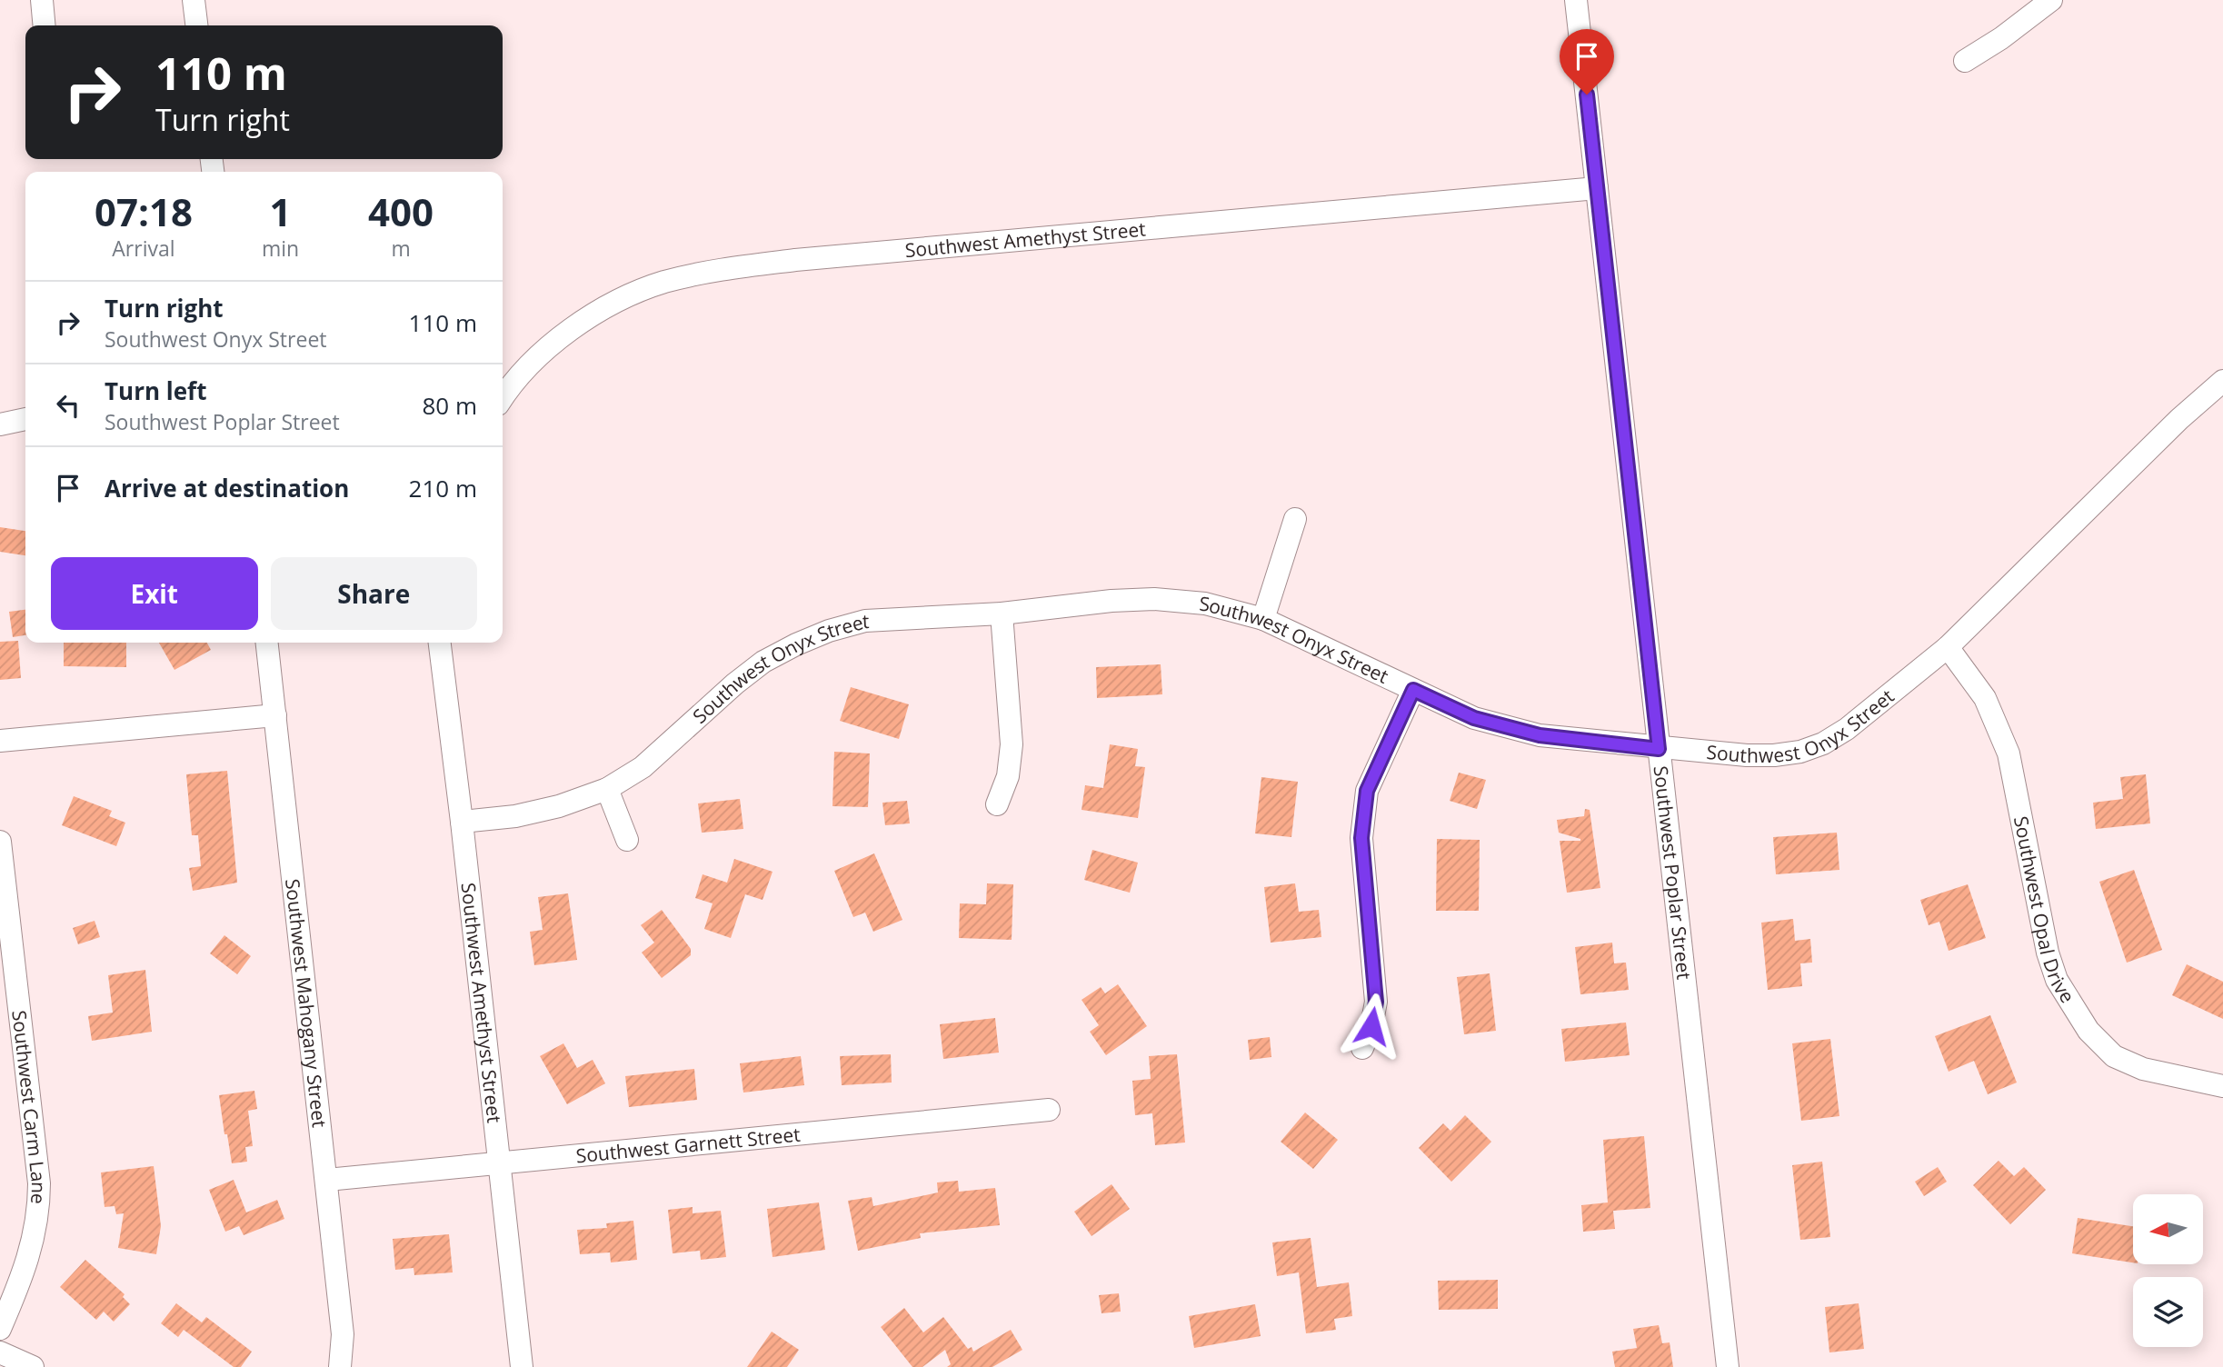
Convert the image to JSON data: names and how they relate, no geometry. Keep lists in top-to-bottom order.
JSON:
{
  "streets": {
    "street": [
      "Southwest Amethyst Street",
      "Southwest Onyx Street",
      "Southwest Poplar Street",
      "Southwest Opal Drive",
      "Southwest Mahogany Street",
      "Southwest Carm Lane",
      "Southwest Garnett Street"
    ]
  },
  "crossings": [
    ["Southwest Amethyst Street", "Southwest Onyx Street"],
    ["Southwest Amethyst Street", "Southwest Poplar Street"],
    ["Southwest Amethyst Street", "Southwest Garnett Street"],
    ["Southwest Onyx Street", "Southwest Poplar Street"],
    ["Southwest Onyx Street", "Southwest Opal Drive"],
    ["Southwest Mahogany Street", "Southwest Garnett Street"]
  ],
  "north": "left",
  "page": {
    "turn": ["110 m", "Turn right"],
    "eta": [
      "07:18",
      "Arrival",
      "1",
      "min",
      "400",
      "m"
    ],
    "list": [
      {
        "name": "Turn right",
        "note": "Southwest Onyx Street",
        "value": "110 m"
      },
      {
        "name": "Turn left",
        "note": "Southwest Poplar Street",
        "value": "80 m"
      },
      {
        "name": "Arrive at destination",
        "value": "210 m"
      }
    ],
    "buttons": ["Exit", "Share"]
  }
}
